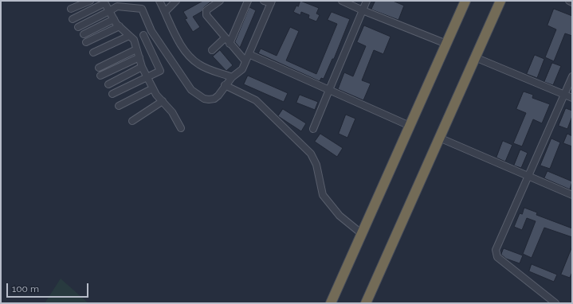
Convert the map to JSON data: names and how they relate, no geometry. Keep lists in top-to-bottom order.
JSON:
{
  "scale_bar": "100 m"
}
